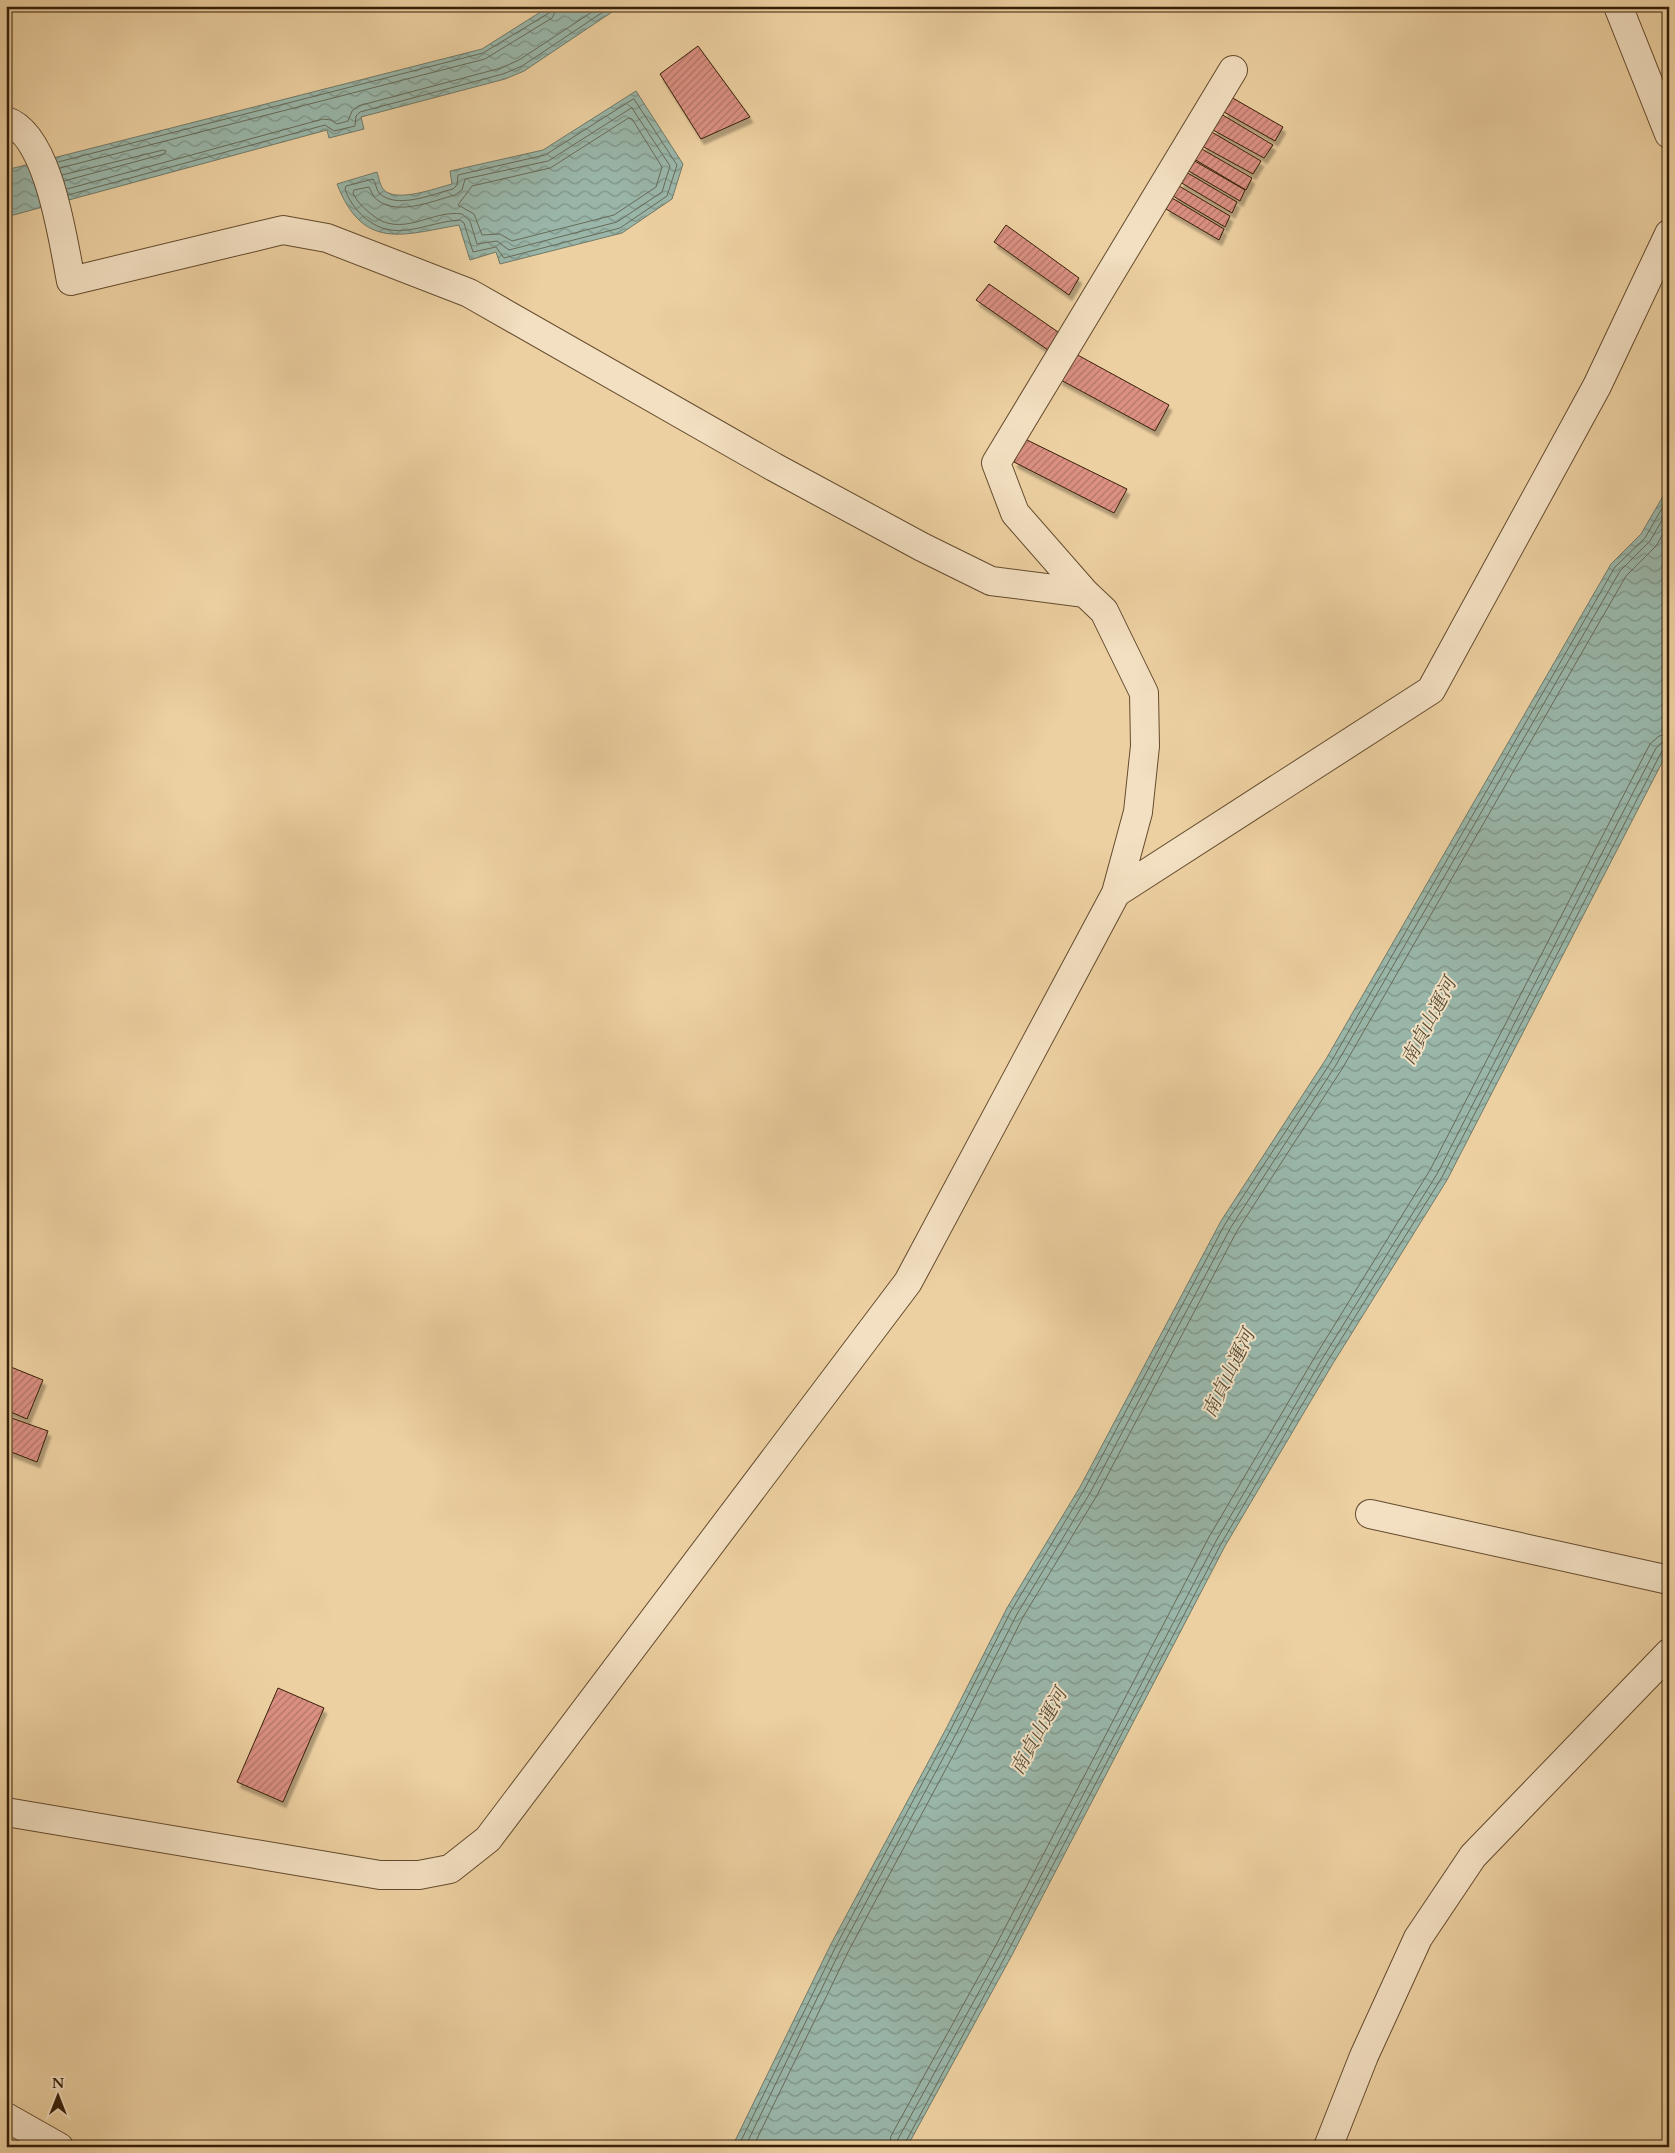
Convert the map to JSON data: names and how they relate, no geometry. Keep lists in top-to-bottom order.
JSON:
{
  "water": ["南貞山運河"],
  "north": "top"
}
